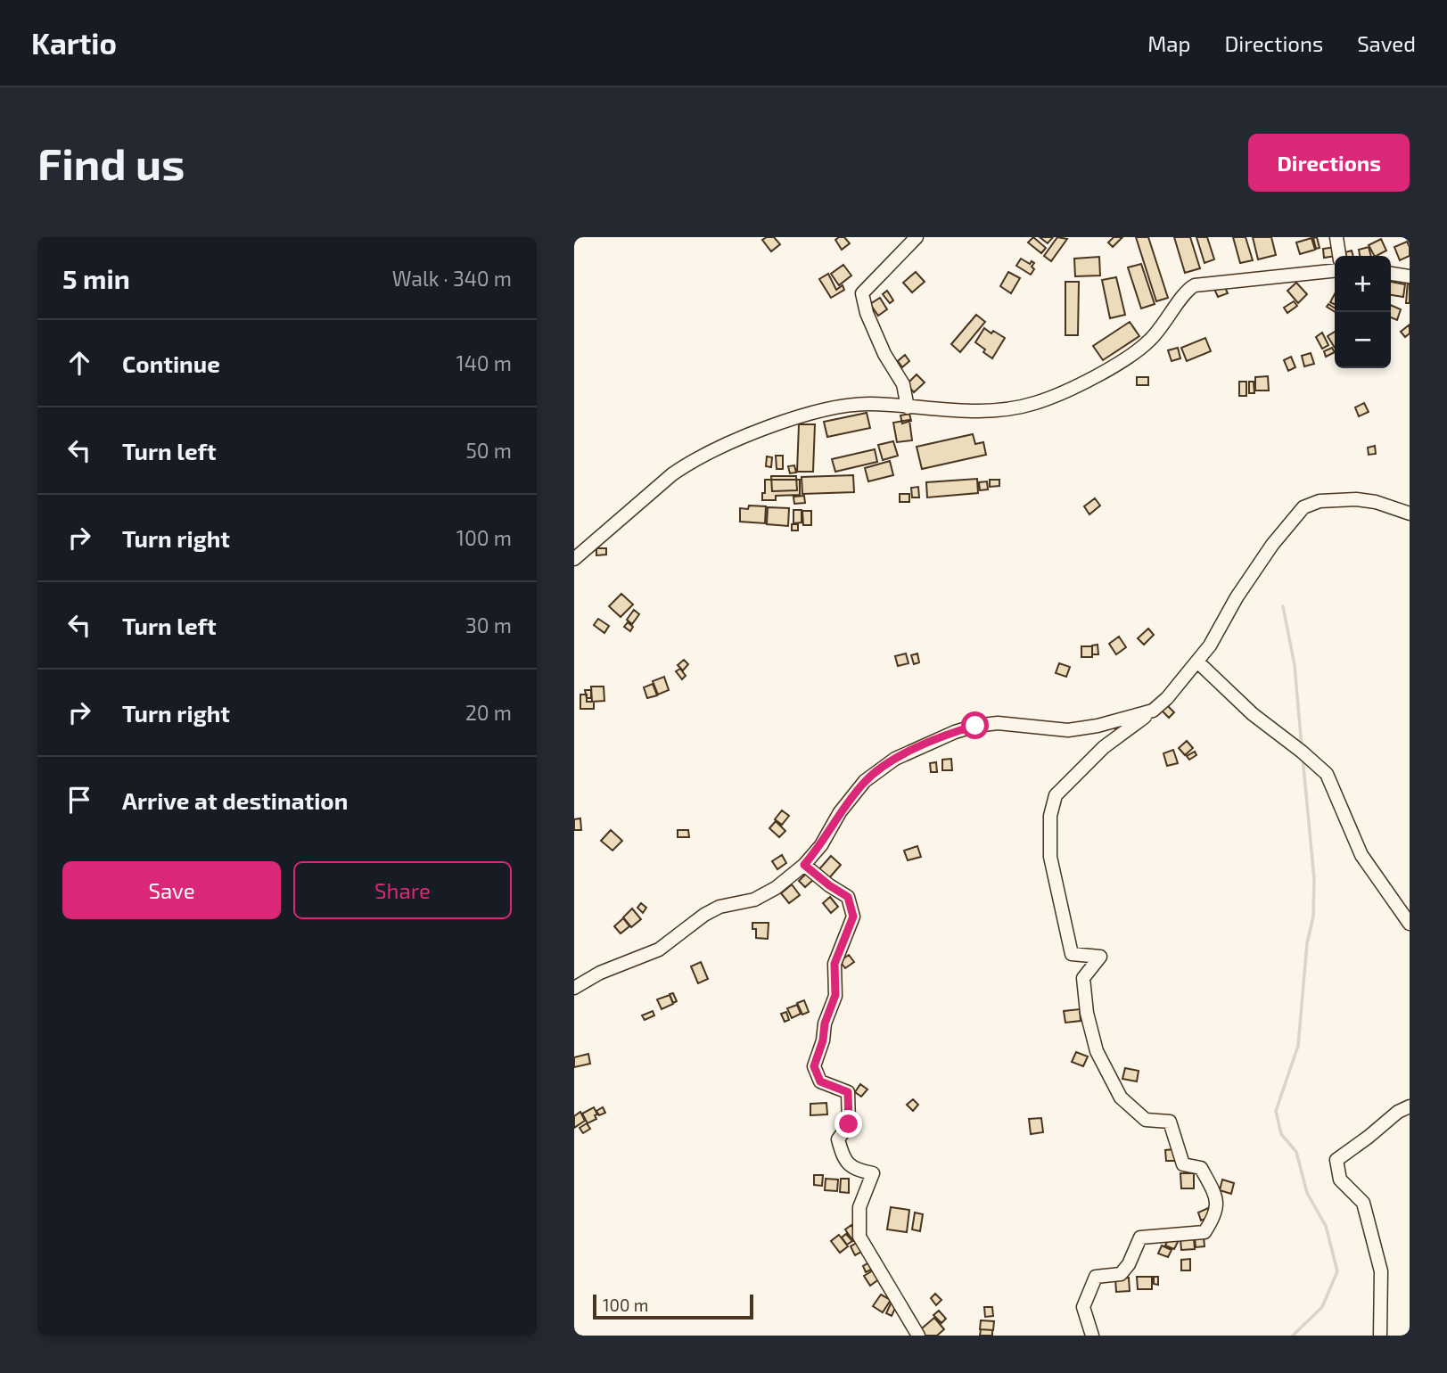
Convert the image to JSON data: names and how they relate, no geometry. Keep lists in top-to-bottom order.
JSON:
{
  "scale_bar": "100 m",
  "page": {
    "header": "Kartio",
    "nav": ["Map", "Directions", "Saved"],
    "buttons": [
      "Directions",
      ["Save", "Share"]
    ],
    "title": "Find us",
    "heading": ["5 min", "Walk · 340 m"],
    "map_buttons": ["+", "−"],
    "list": [
      ["Continue", "140 m"],
      ["Turn left", "50 m"],
      ["Turn right", "100 m"],
      ["Turn left", "30 m"],
      ["Turn right", "20 m"],
      "Arrive at destination"
    ],
    "scale": "100 m"
  }
}
